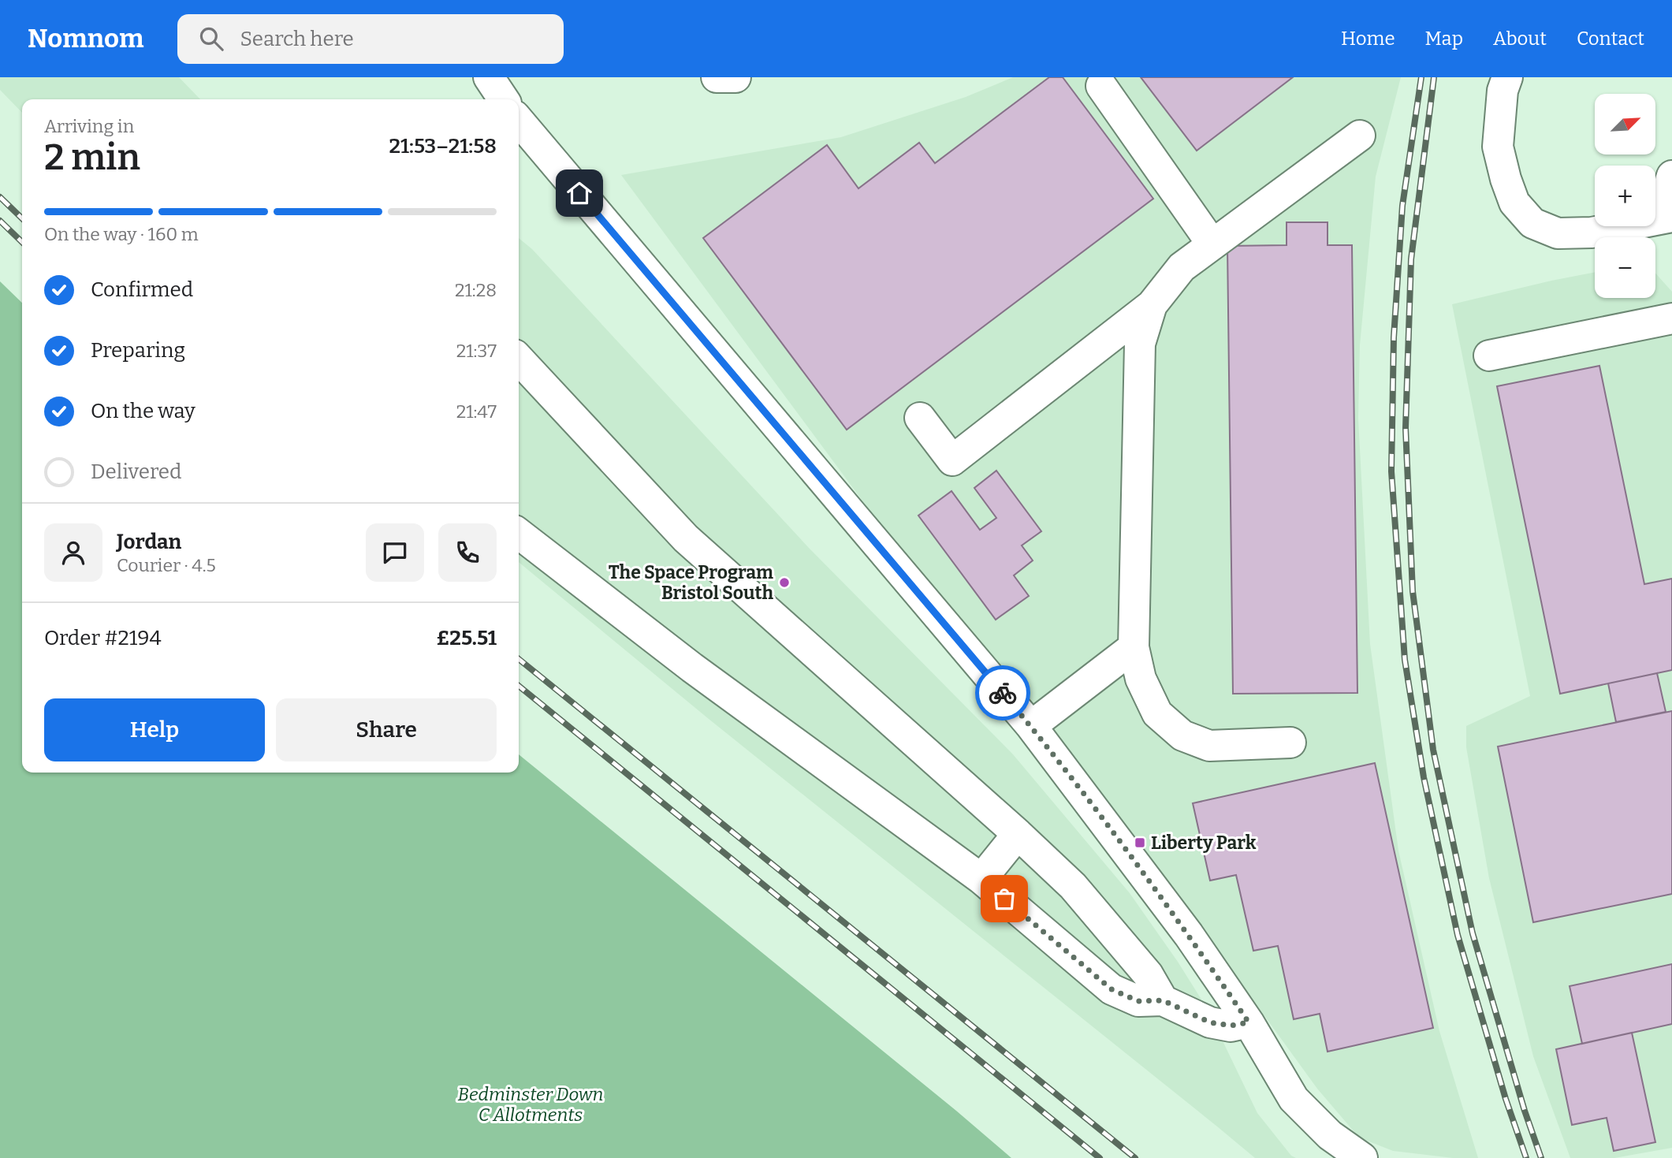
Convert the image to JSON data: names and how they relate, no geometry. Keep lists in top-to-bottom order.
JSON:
{
  "parks": ["Bedminster Down C Allotments"],
  "places": {
    "other": ["The Space Program Bristol South"],
    "transit": ["Liberty Park"]
  },
  "north": "top right",
  "page": {
    "header": "Nomnom",
    "search": "Search here",
    "nav": [
      "Home",
      "Map",
      "About",
      "Contact"
    ],
    "map_buttons": ["+", "−"],
    "heading": ["2 min", "Arriving in", "21:53–21:58"],
    "panel": [
      "Jordan",
      "Courier · 4.5",
      "Order #2194",
      "£25.51"
    ],
    "bar": "On the way · 160 m",
    "list": [
      ["Confirmed", "21:28"],
      ["Preparing", "21:37"],
      ["On the way", "21:47"],
      "Delivered"
    ],
    "buttons": ["Help", "Share"]
  }
}
